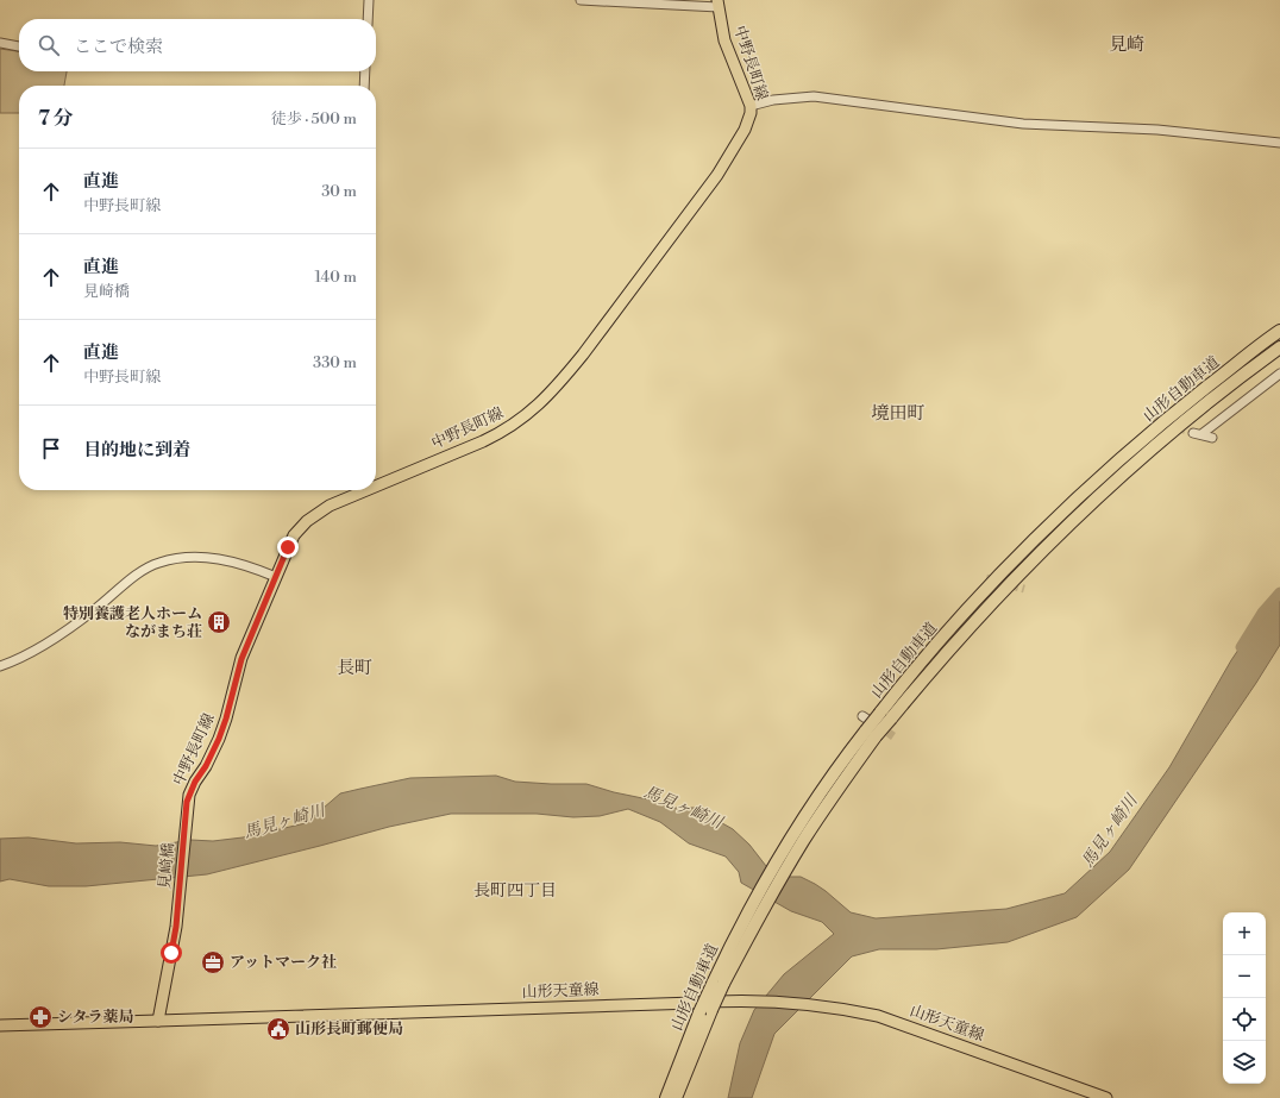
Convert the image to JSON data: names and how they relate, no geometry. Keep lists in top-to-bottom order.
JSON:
{
  "streets": {
    "highway": ["山形自動車道"],
    "main road": ["中野長町線", "見崎橋", "山形天童線"]
  },
  "crossings": [
    ["中野長町線", "見崎橋"],
    ["見崎橋", "山形天童線"]
  ],
  "districts": [
    "見崎",
    "境田町",
    "長町",
    "長町四丁目"
  ],
  "water": ["馬見ヶ崎川"],
  "places": {
    "building": ["特別養護老人ホーム ながまち荘"],
    "office": ["アットマーク社"],
    "pharmacy": ["シタラ薬局"],
    "public building": ["山形長町郵便局"]
  },
  "page": {
    "search": "ここで検索",
    "heading": ["7 分", "徒歩 · 500 m"],
    "list": [
      ["直進", "中野長町線", "30 m"],
      ["直進", "見崎橋", "140 m"],
      ["直進", "中野長町線", "330 m"],
      "目的地に到着"
    ],
    "map_buttons": ["+", "−"]
  }
}
